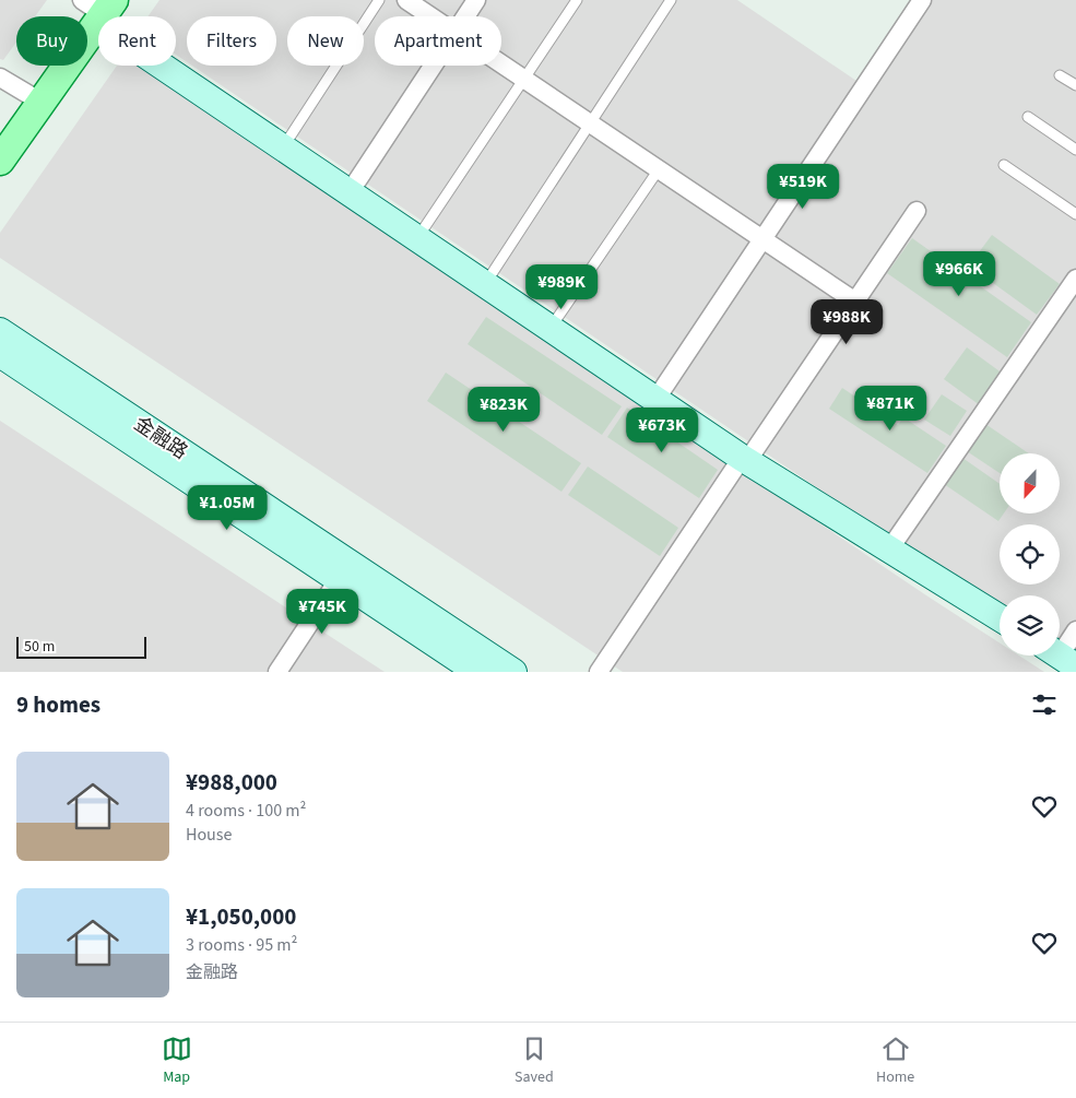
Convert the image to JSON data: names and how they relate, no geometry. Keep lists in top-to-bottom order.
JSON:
{
  "streets": {
    "main road": ["金融路"]
  },
  "scale_bar": "50 m",
  "north": "bottom",
  "page": {
    "chip": [
      "Buy",
      "Rent",
      "Filters",
      "New",
      "Apartment"
    ],
    "price": [
      "¥519K",
      "¥966K",
      "¥989K",
      "¥988K",
      "¥871K",
      "¥823K",
      "¥673K",
      "¥1.05M",
      "¥745K"
    ],
    "scale": "50 m",
    "heading": "9 homes",
    "list": [
      {
        "name": "¥988,000",
        "note": "4 rooms · 100 m² · House"
      },
      {
        "name": "¥1,050,000",
        "note": "3 rooms · 95 m² · 金融路"
      }
    ],
    "tabs": ["Map", "Saved", "Home"]
  }
}
